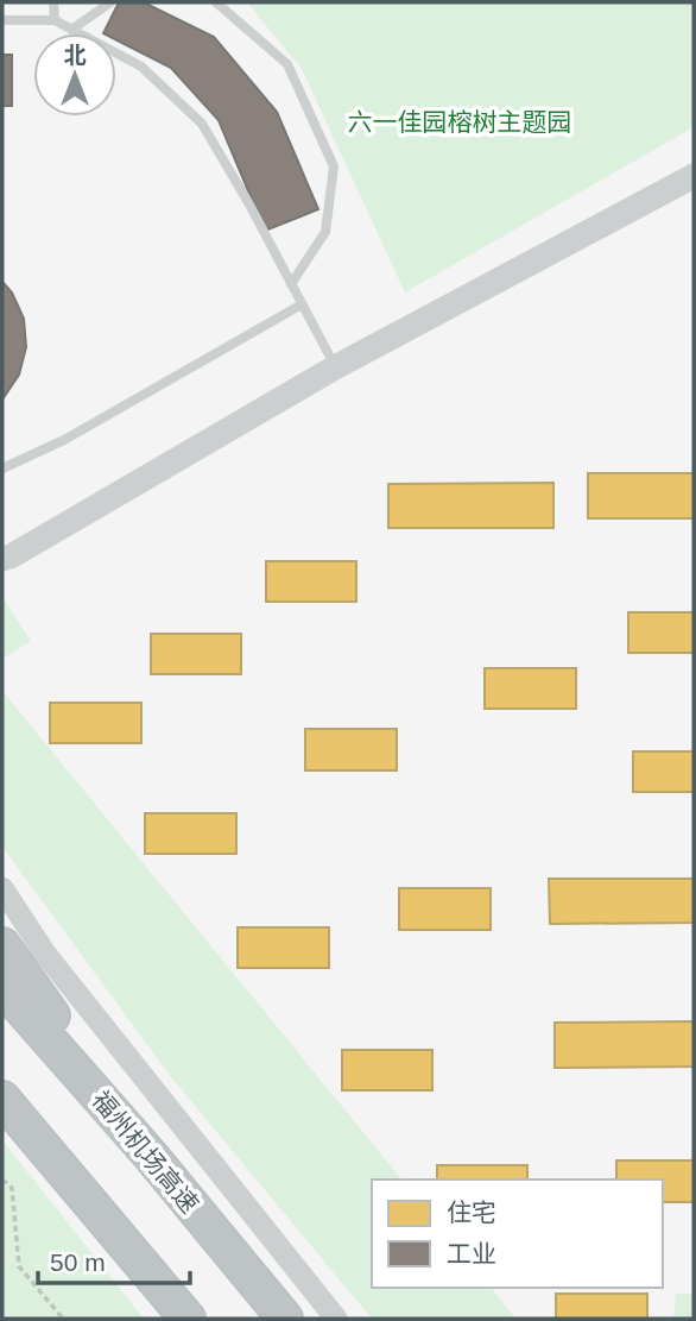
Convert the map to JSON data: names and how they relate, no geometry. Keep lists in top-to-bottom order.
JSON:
{
  "streets": {
    "highway": ["福州机场高速"]
  },
  "parks": ["六一佳园榕树主题园"],
  "legend": ["住宅", "工业"],
  "scale_bar": "50 m",
  "north": "top"
}
